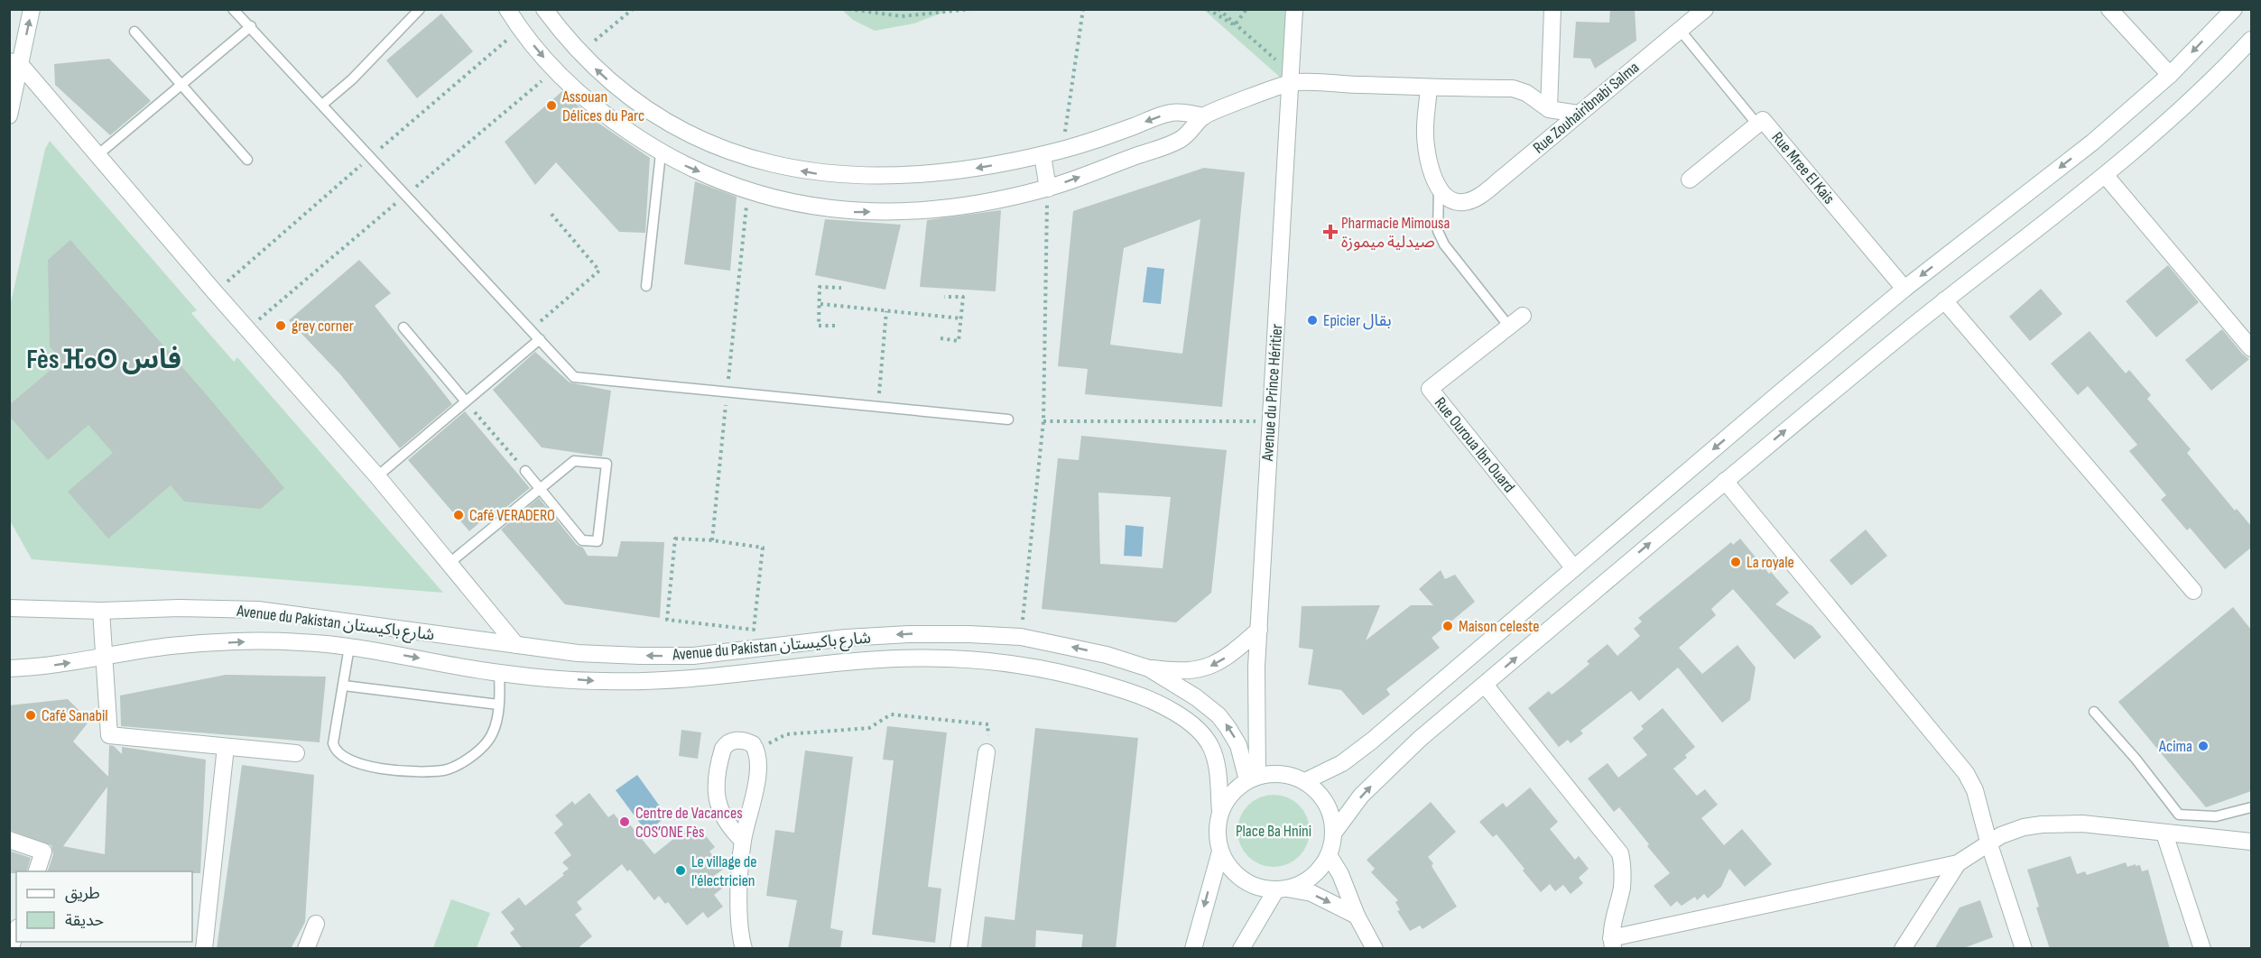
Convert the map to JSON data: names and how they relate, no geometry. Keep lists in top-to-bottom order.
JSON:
{
  "streets": {
    "street": [
      "Rue Zouhairibnabi Salma",
      "Rue Mree El Kais",
      "Avenue du Prince Héritier",
      "Rue Ouroua Ibn Ouard",
      "Avenue du Pakistan شارع باكيستان"
    ]
  },
  "crossings": [
    ["Avenue du Prince Héritier", "Avenue du Pakistan شارع باكيستان"]
  ],
  "districts": ["Fès ⴼⴰⵙ فاس"],
  "parks": ["Place Ba Hnini"],
  "places": {
    "other": [
      "Assouan Délices du Parc",
      "Epicier بقال",
      "grey corner",
      "Café VERADERO",
      "La royale",
      "Maison celeste",
      "Café Sanabil",
      "Acima",
      "Centre de Vacances COS’ONE Fès",
      "Le village de l'électricien"
    ],
    "health": ["Pharmacie Mimousa صيدلية ميموزة"]
  },
  "legend": ["طريق", "حديقة"]
}
